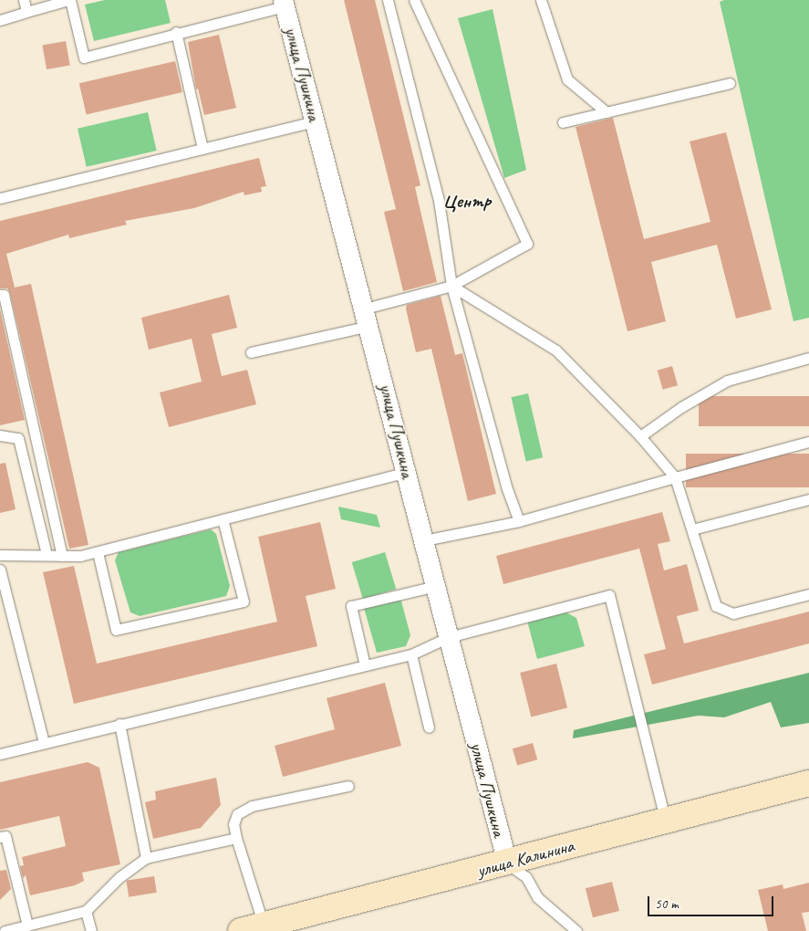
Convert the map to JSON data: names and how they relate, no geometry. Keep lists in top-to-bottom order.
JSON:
{
  "streets": {
    "main road": ["улица Калинина"],
    "street": ["улица Пушкина"]
  },
  "crossings": [
    ["улица Пушкина", "улица Калинина"]
  ],
  "districts": ["Центр"],
  "scale_bar": "50 m"
}
